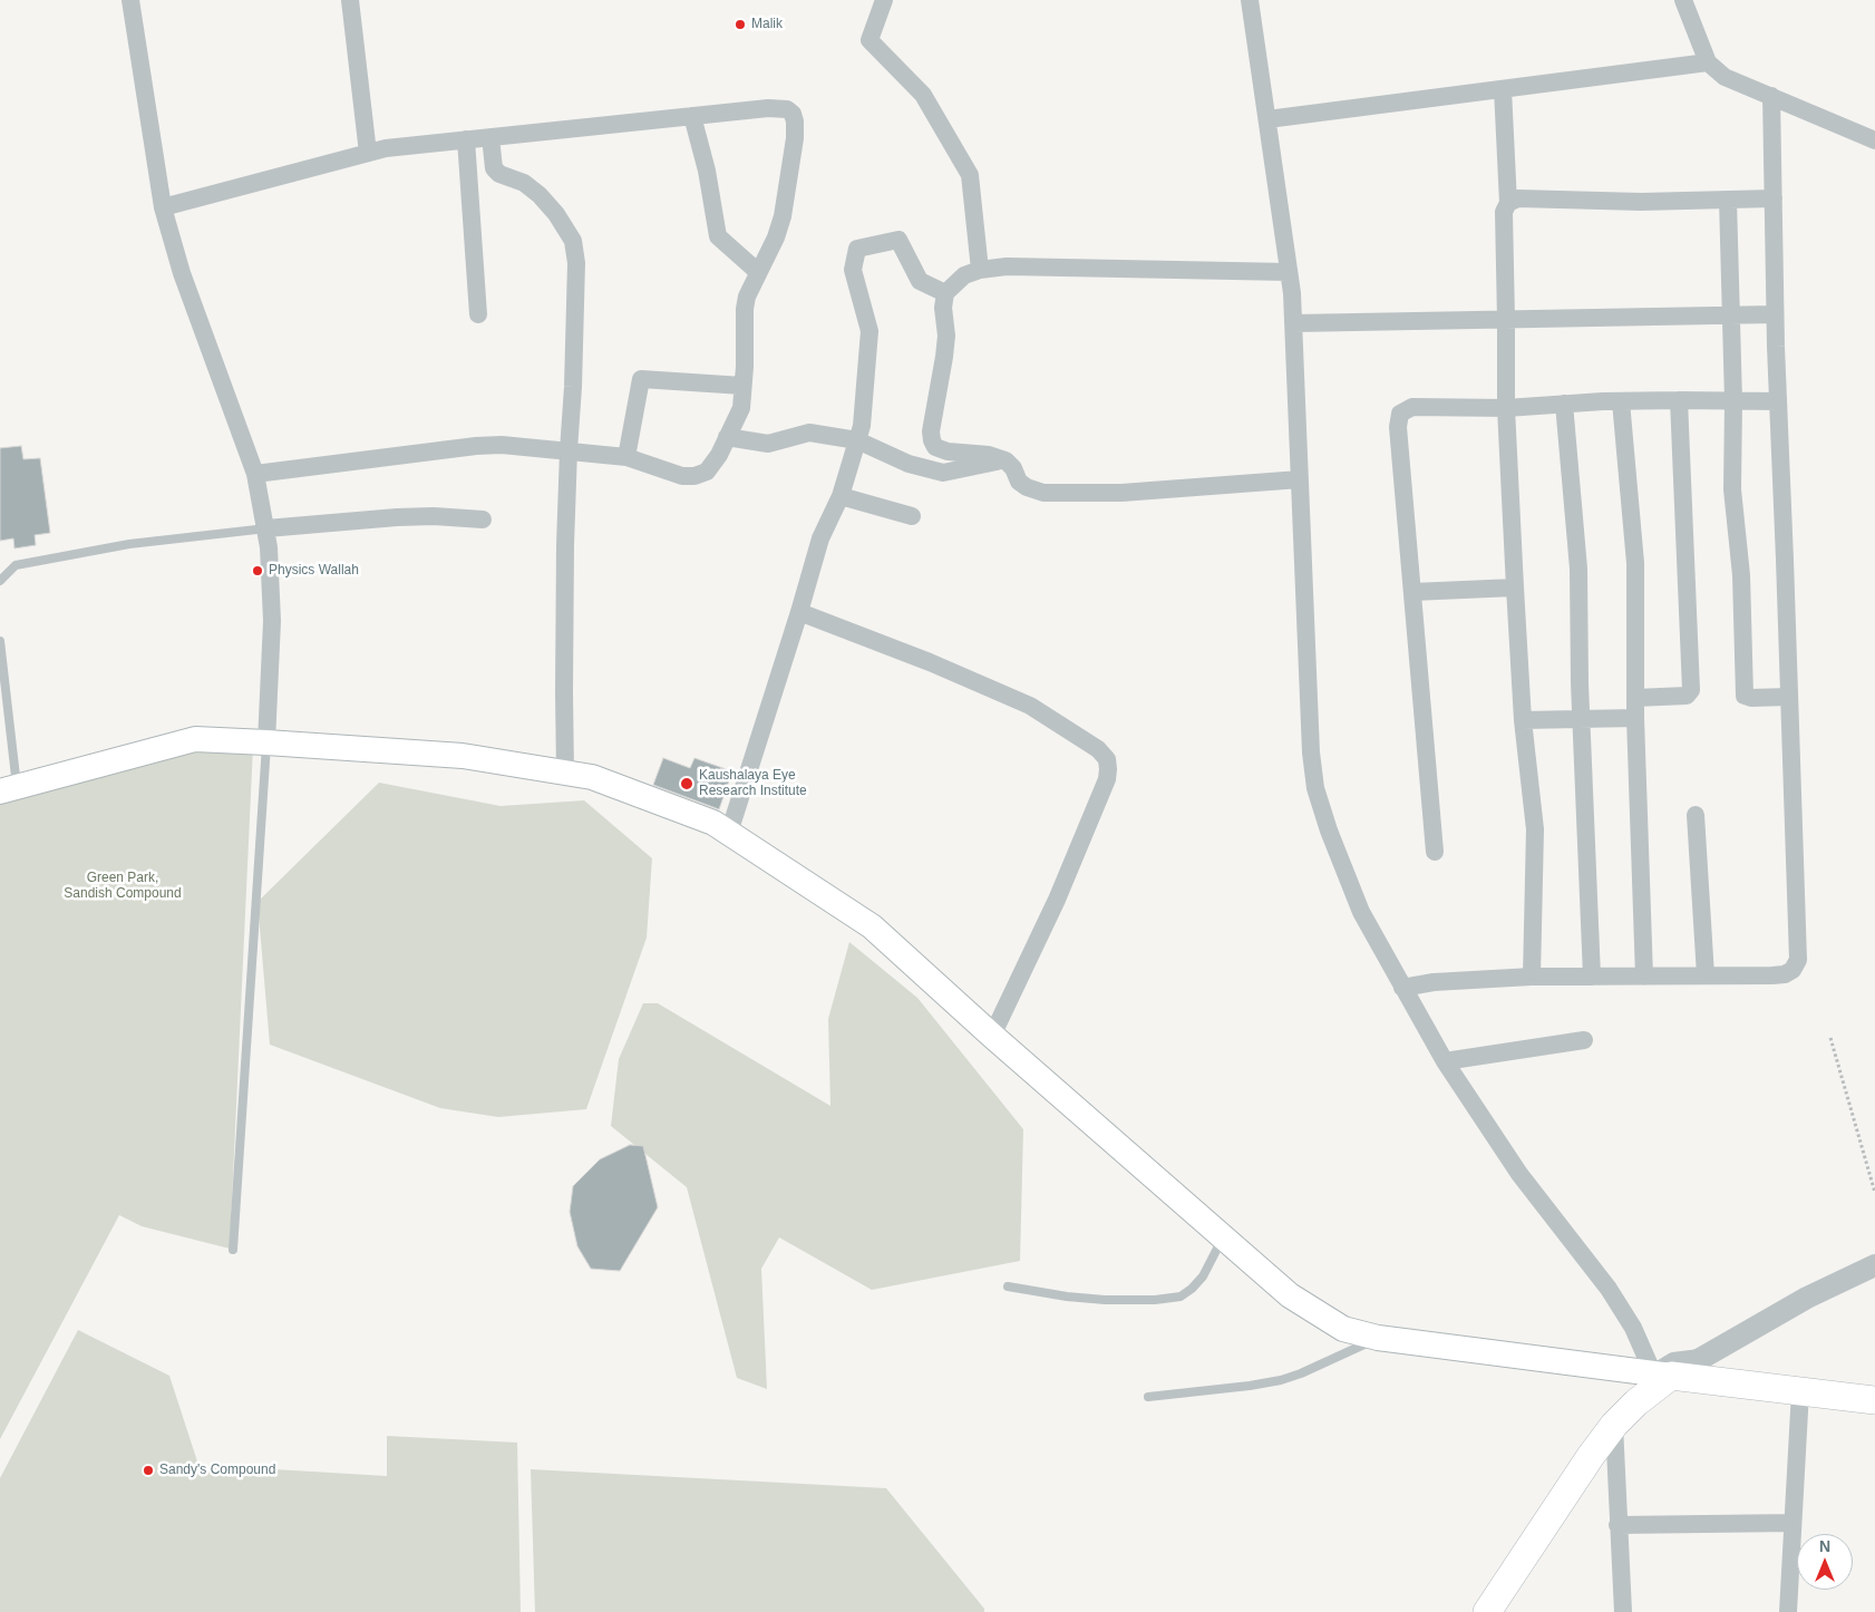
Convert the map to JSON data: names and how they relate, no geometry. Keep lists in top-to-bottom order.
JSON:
{
  "parks": ["Green Park, Sandish Compound"],
  "places": [
    "Malik",
    "Physics Wallah",
    "Kaushalaya Eye Research Institute",
    "Sandy's Compound"
  ],
  "north": "top"
}
